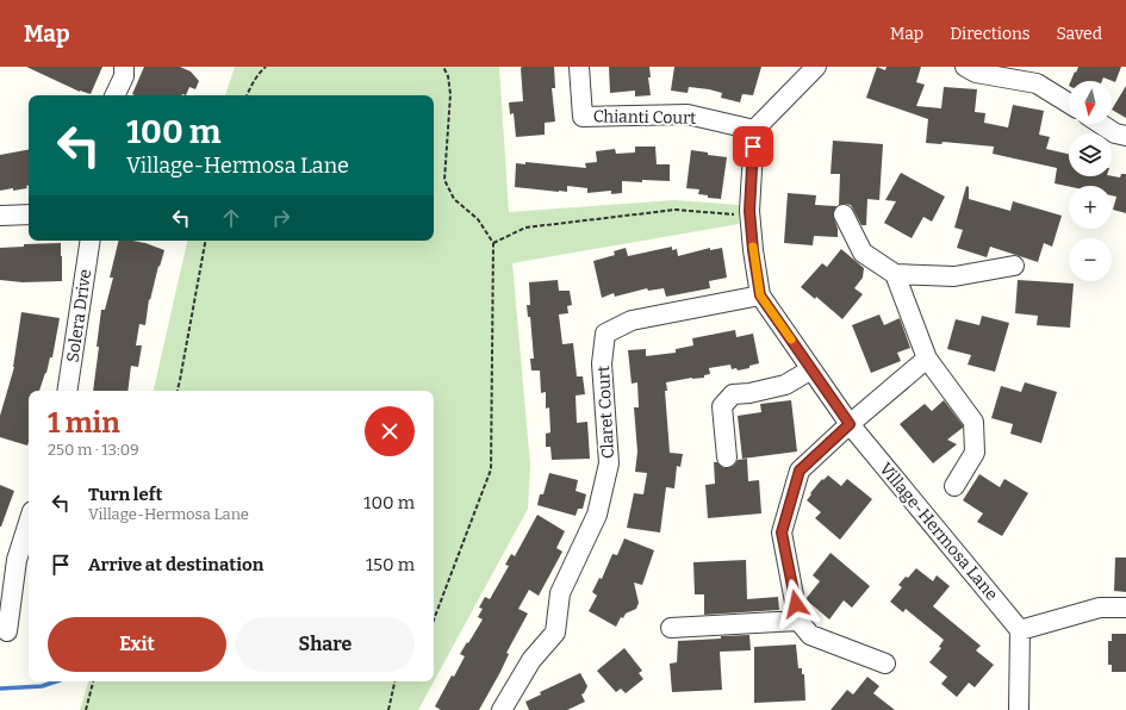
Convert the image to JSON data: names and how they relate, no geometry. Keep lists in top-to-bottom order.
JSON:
{
  "streets": {
    "street": [
      "Chianti Court",
      "Solera Drive",
      "Claret Court",
      "Village-Hermosa Lane"
    ]
  },
  "crossings": [
    ["Chianti Court", "Village-Hermosa Lane"],
    ["Claret Court", "Village-Hermosa Lane"]
  ],
  "north": "bottom",
  "page": {
    "header": "Map",
    "nav": ["Map", "Directions", "Saved"],
    "map_buttons": ["+", "−"],
    "turn": ["100 m", "Village-Hermosa Lane"],
    "heading": ["1 min", "250 m · 13:09"],
    "list": [
      {
        "name": "Turn left",
        "note": "Village-Hermosa Lane",
        "value": "100 m"
      },
      {
        "name": "Arrive at destination",
        "value": "150 m"
      }
    ],
    "buttons": ["Exit", "Share"]
  }
}
